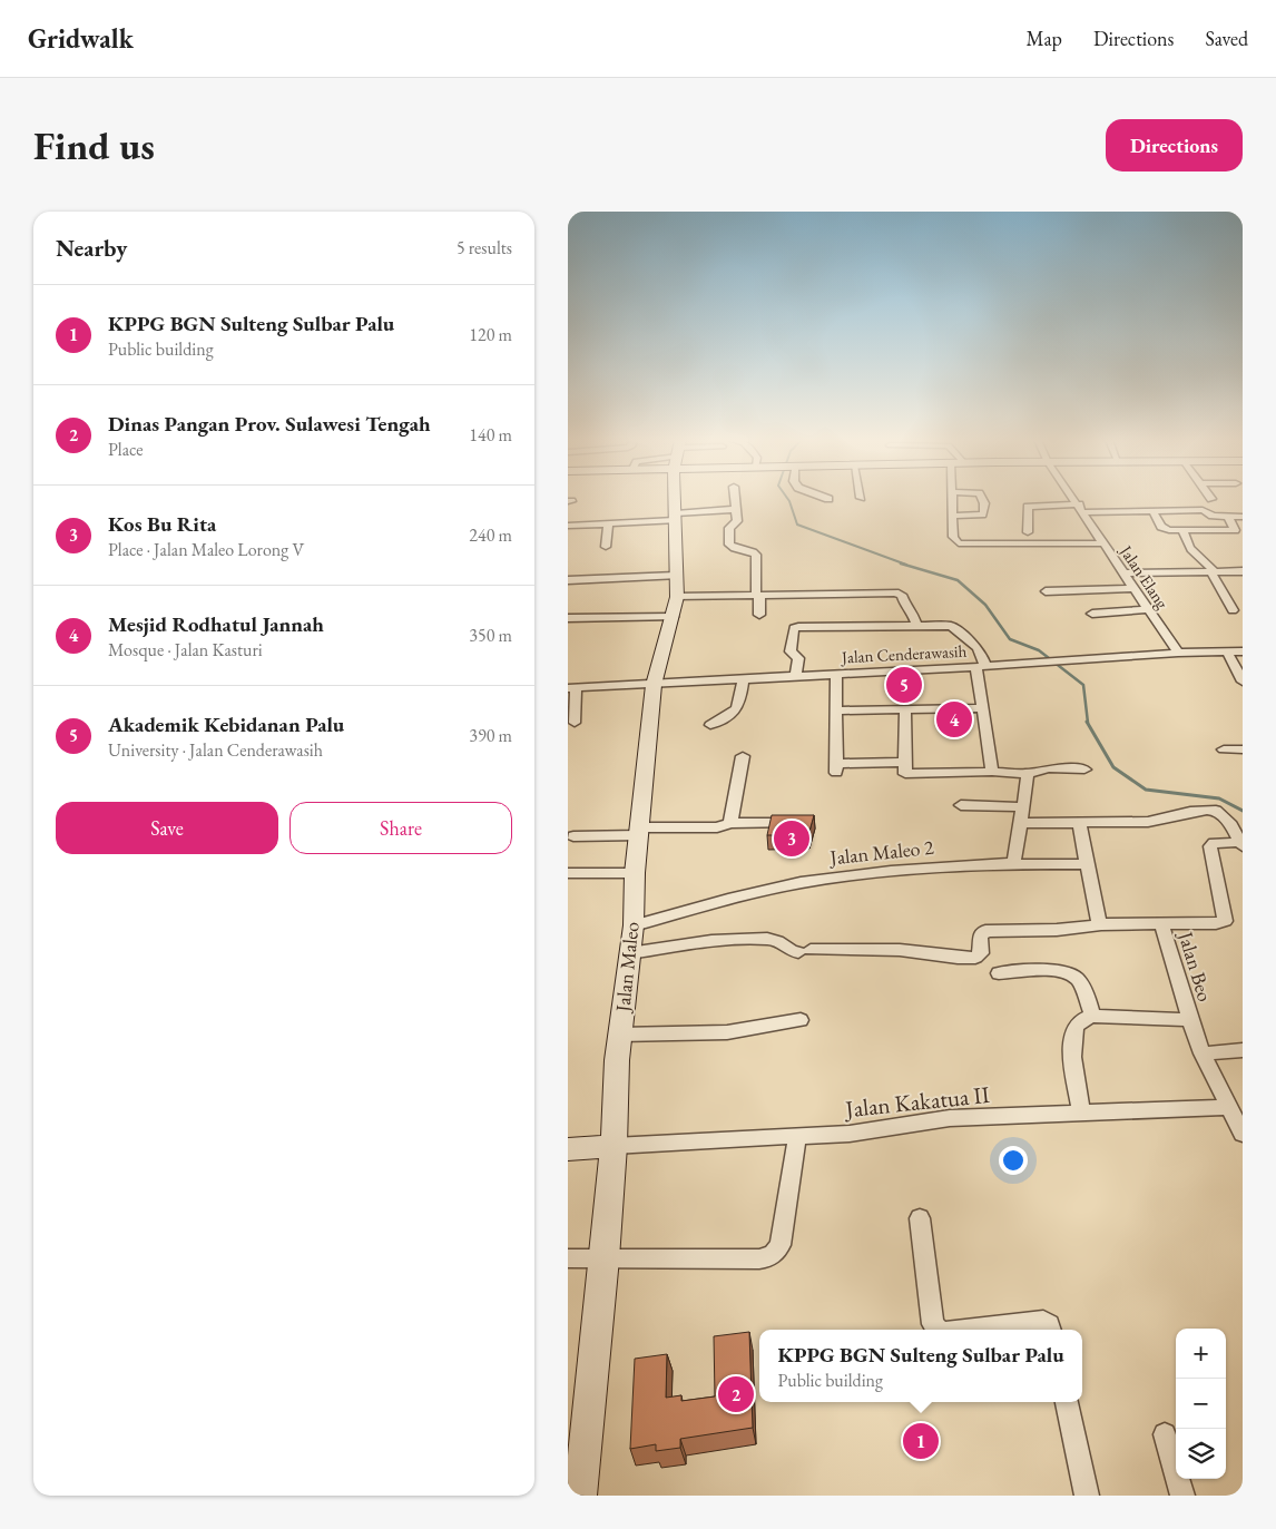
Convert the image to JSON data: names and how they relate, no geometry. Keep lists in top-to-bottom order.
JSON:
{
  "streets": {
    "street": [
      "Jalan Elang",
      "Jalan Cenderawasih",
      "Jalan Maleo 2",
      "Jalan Maleo",
      "Jalan Beo",
      "Jalan Kakatua II"
    ]
  },
  "crossings": [
    ["Jalan Elang", "Jalan Cenderawasih"],
    ["Jalan Cenderawasih", "Jalan Maleo"],
    ["Jalan Maleo 2", "Jalan Maleo"],
    ["Jalan Maleo", "Jalan Beo"],
    ["Jalan Maleo", "Jalan Kakatua II"],
    ["Jalan Beo", "Jalan Kakatua II"]
  ],
  "page": {
    "header": "Gridwalk",
    "nav": ["Map", "Directions", "Saved"],
    "buttons": [
      "Directions",
      ["Save", "Share"]
    ],
    "title": "Find us",
    "heading": ["Nearby", "5 results"],
    "list": [
      {
        "mark": "1",
        "name": "KPPG BGN Sulteng Sulbar Palu",
        "note": "Public building",
        "value": "120 m"
      },
      {
        "mark": "2",
        "name": "Dinas Pangan Prov. Sulawesi Tengah",
        "note": "Place",
        "value": "140 m"
      },
      {
        "mark": "3",
        "name": "Kos Bu Rita",
        "note": "Place · Jalan Maleo Lorong V",
        "value": "240 m"
      },
      {
        "mark": "4",
        "name": "Mesjid Rodhatul Jannah",
        "note": "Mosque · Jalan Kasturi",
        "value": "350 m"
      },
      {
        "mark": "5",
        "name": "Akademik Kebidanan Palu",
        "note": "University · Jalan Cenderawasih",
        "value": "390 m"
      }
    ],
    "pins": [
      "5",
      "4",
      "3",
      "2",
      "1"
    ],
    "map_buttons": ["+", "−"],
    "popup": ["KPPG BGN Sulteng Sulbar Palu", "Public building"]
  }
}
